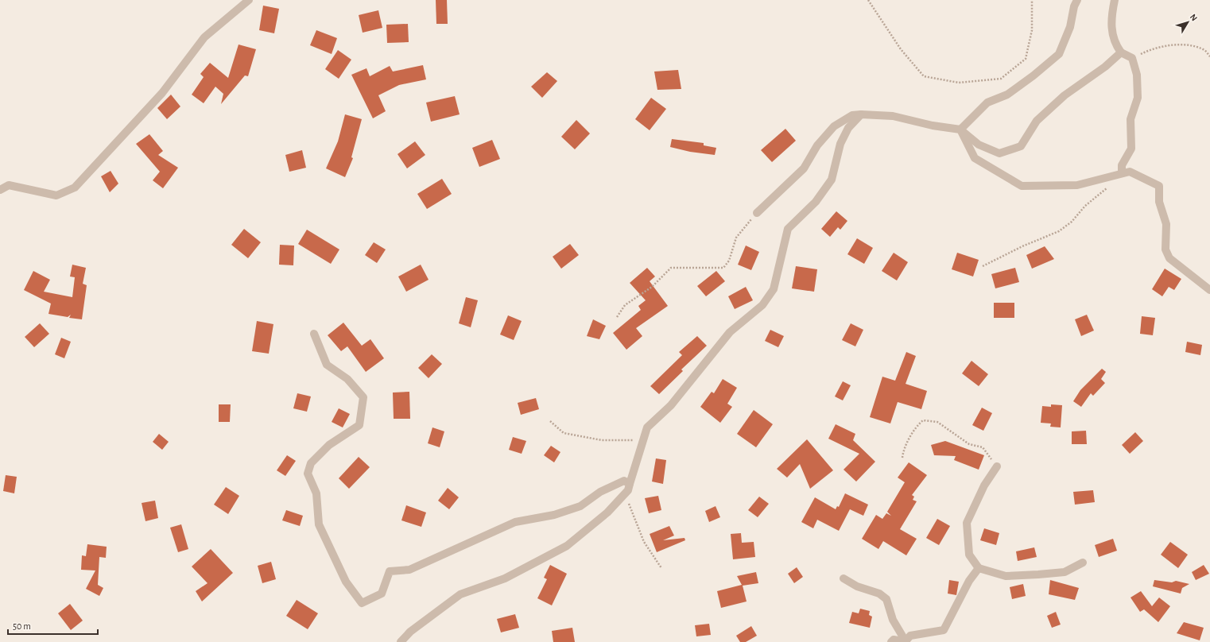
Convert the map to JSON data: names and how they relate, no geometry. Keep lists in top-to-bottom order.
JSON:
{
  "scale_bar": "50 m",
  "north": "top right"
}
